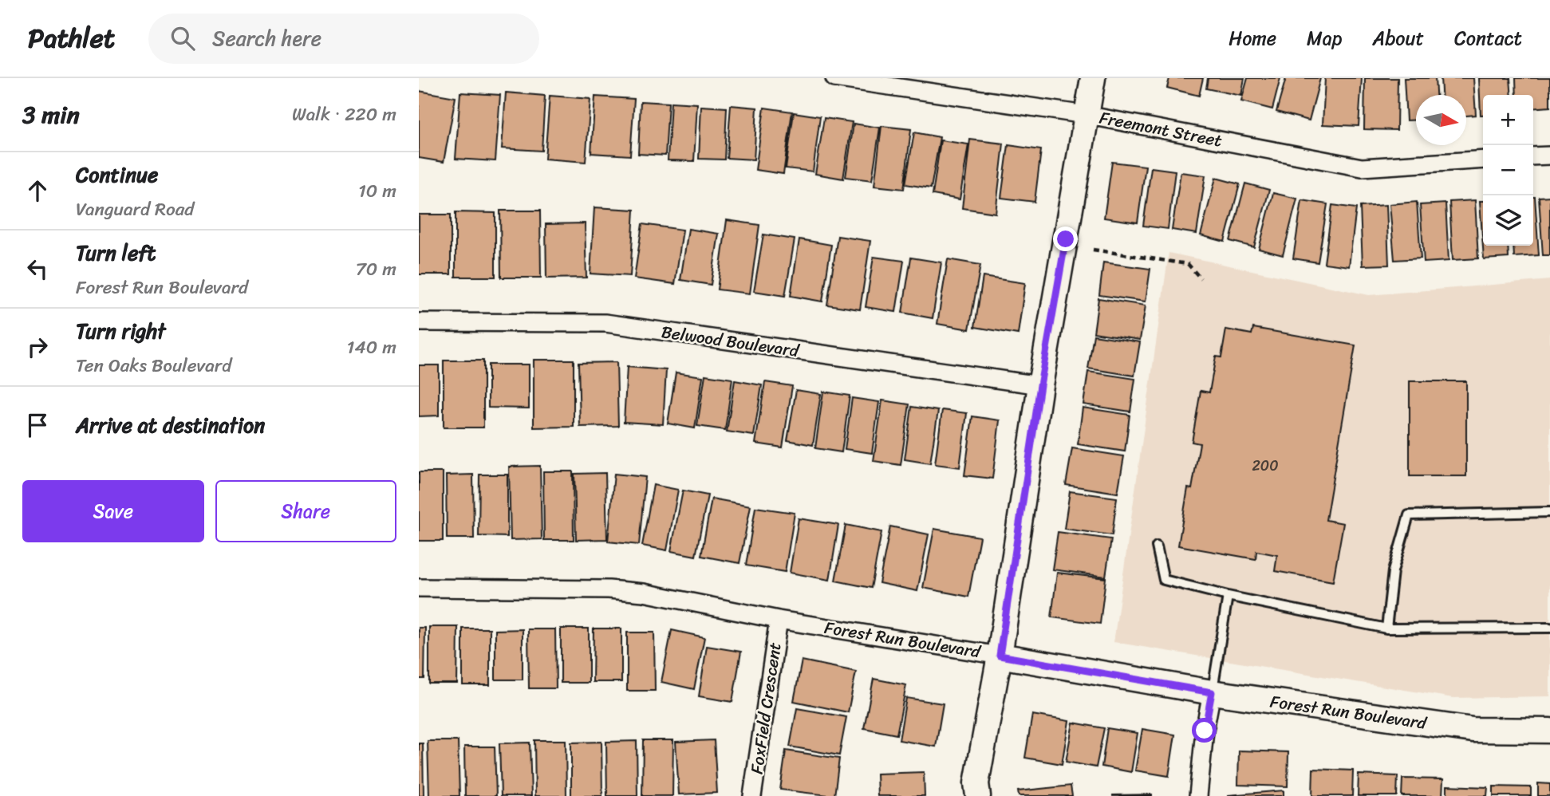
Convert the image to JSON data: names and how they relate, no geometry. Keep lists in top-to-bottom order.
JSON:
{
  "streets": {
    "street": [
      "Freemont Street",
      "Belwood Boulevard",
      "Forest Run Boulevard",
      "FoxField Crescent"
    ]
  },
  "crossings": [
    ["Forest Run Boulevard", "FoxField Crescent"]
  ],
  "house_numbers": ["200"],
  "north": "right",
  "page": {
    "header": "Pathlet",
    "search": "Search here",
    "nav": [
      "Home",
      "Map",
      "About",
      "Contact"
    ],
    "heading": ["3 min", "Walk · 220 m"],
    "map_buttons": ["+", "−"],
    "list": [
      ["Continue", "Vanguard Road", "10 m"],
      ["Turn left", "Forest Run Boulevard", "70 m"],
      ["Turn right", "Ten Oaks Boulevard", "140 m"],
      "Arrive at destination"
    ],
    "buttons": ["Save", "Share"]
  }
}
